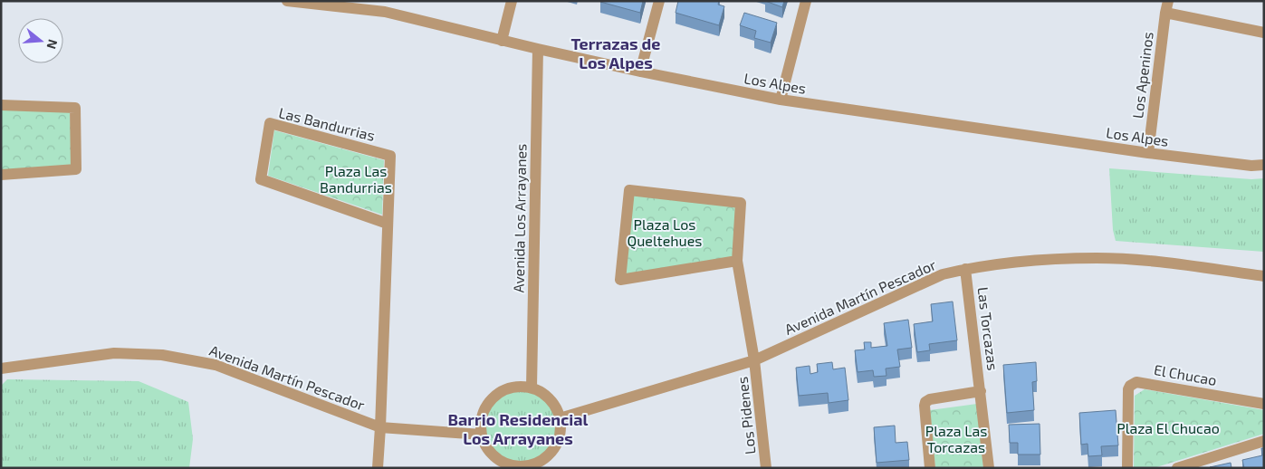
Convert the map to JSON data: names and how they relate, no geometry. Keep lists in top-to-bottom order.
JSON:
{
  "streets": {
    "street": [
      "Los Apeninos",
      "Los Alpes",
      "Las Bandurrias",
      "Avenida Los Arrayanes",
      "Avenida Martín Pescador",
      "Las Torcazas",
      "El Chucao",
      "Los Pidenes"
    ]
  },
  "crossings": [
    ["Los Apeninos", "Los Alpes"],
    ["Los Alpes", "Avenida Los Arrayanes"],
    ["Las Bandurrias", "Avenida Martín Pescador"],
    ["Avenida Los Arrayanes", "Avenida Martín Pescador"],
    ["Avenida Martín Pescador", "Las Torcazas"],
    ["Avenida Martín Pescador", "Los Pidenes"]
  ],
  "districts": ["Terrazas de Los Alpes", "Barrio Residencial Los Arrayanes"],
  "parks": [
    "Plaza Las Bandurrias",
    "Plaza Los Queltehues",
    "Plaza El Chucao",
    "Plaza Las Torcazas"
  ],
  "north": "right"
}
